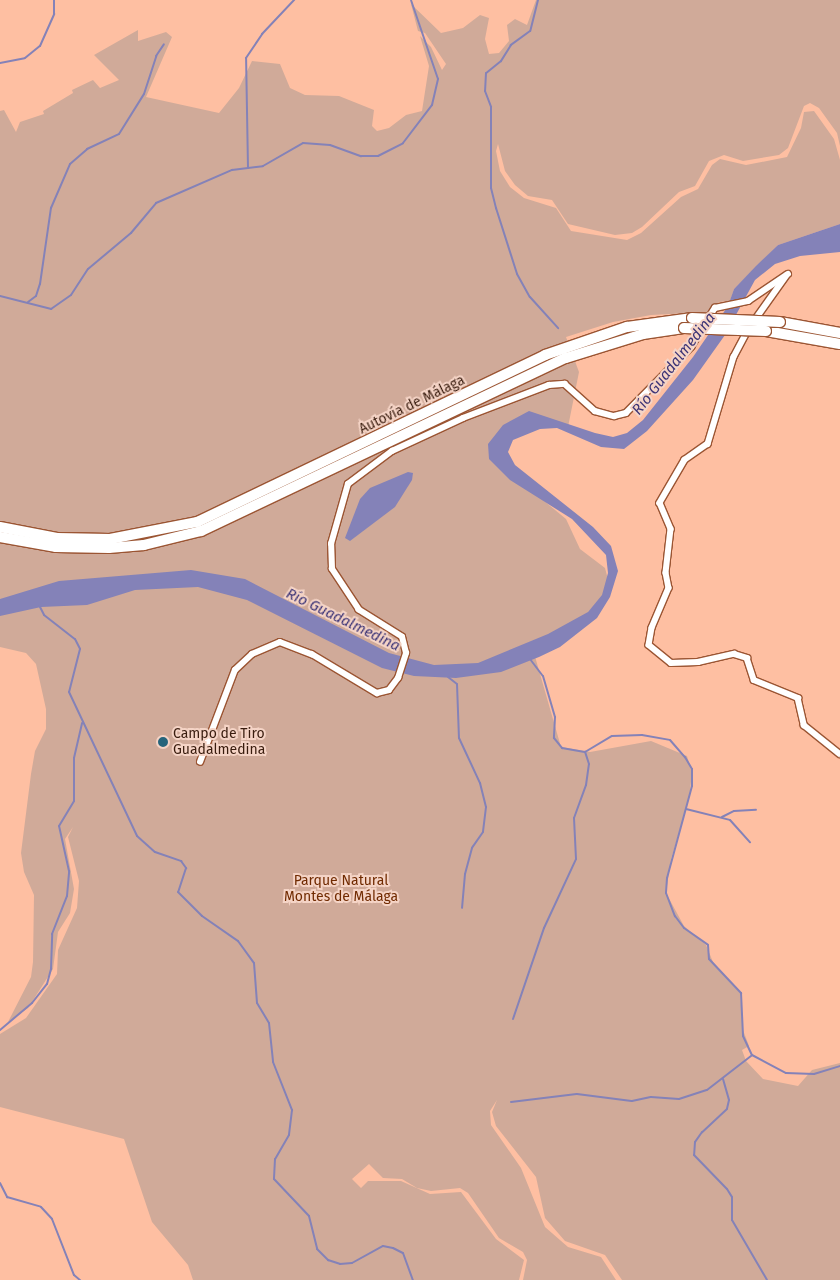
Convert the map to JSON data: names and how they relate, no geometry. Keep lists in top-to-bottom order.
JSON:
{
  "streets": {
    "highway": ["Autovía de Málaga"]
  },
  "water": ["Río Guadalmedina"],
  "parks": ["Parque Natural Montes de Málaga"],
  "places": ["Campo de Tiro Guadalmedina"]
}
